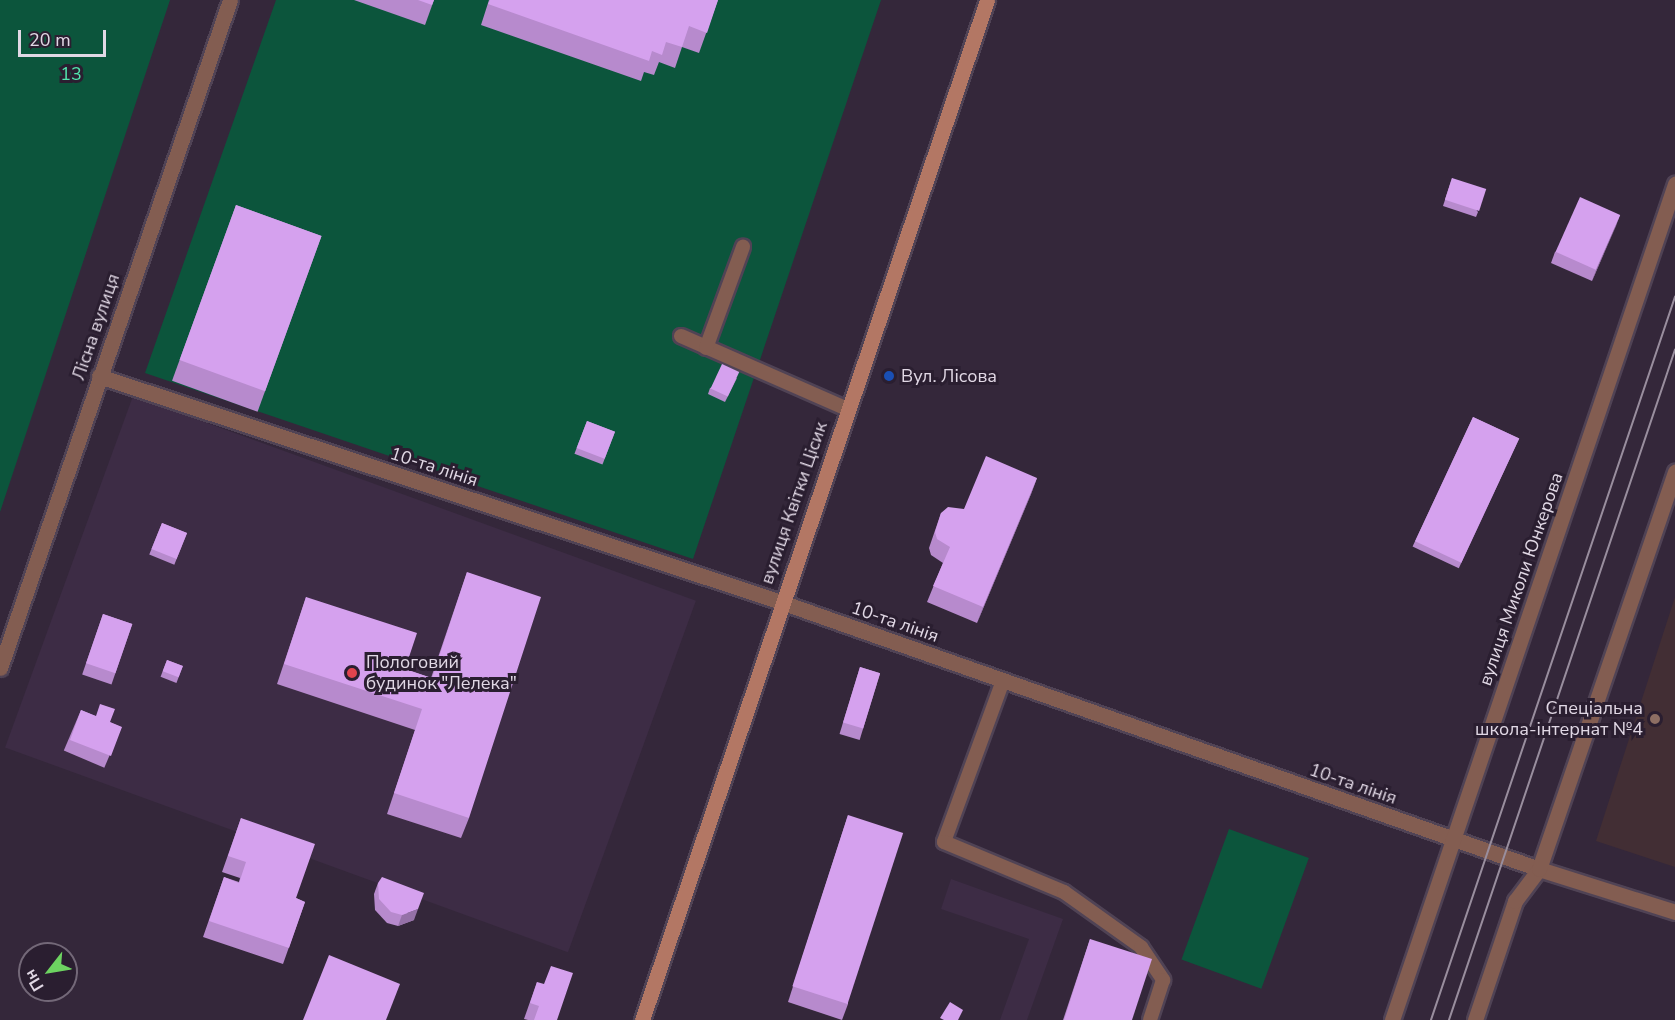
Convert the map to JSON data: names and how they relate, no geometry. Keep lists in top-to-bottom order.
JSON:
{
  "streets": {
    "street": [
      "Лісна вулиця",
      "10-та лінія",
      "вулиця Квітки Цісик",
      "вулиця Миколи Юнкерова"
    ]
  },
  "crossings": [
    ["Лісна вулиця", "10-та лінія"],
    ["10-та лінія", "вулиця Квітки Цісик"],
    ["10-та лінія", "вулиця Миколи Юнкерова"]
  ],
  "parks": ["13"],
  "places": ["Вул. Лісова", "Пологовий будинок \"Лелека\"", "Спеціальна школа-інтернат №4"],
  "scale_bar": "20 m",
  "north": "bottom left"
}
